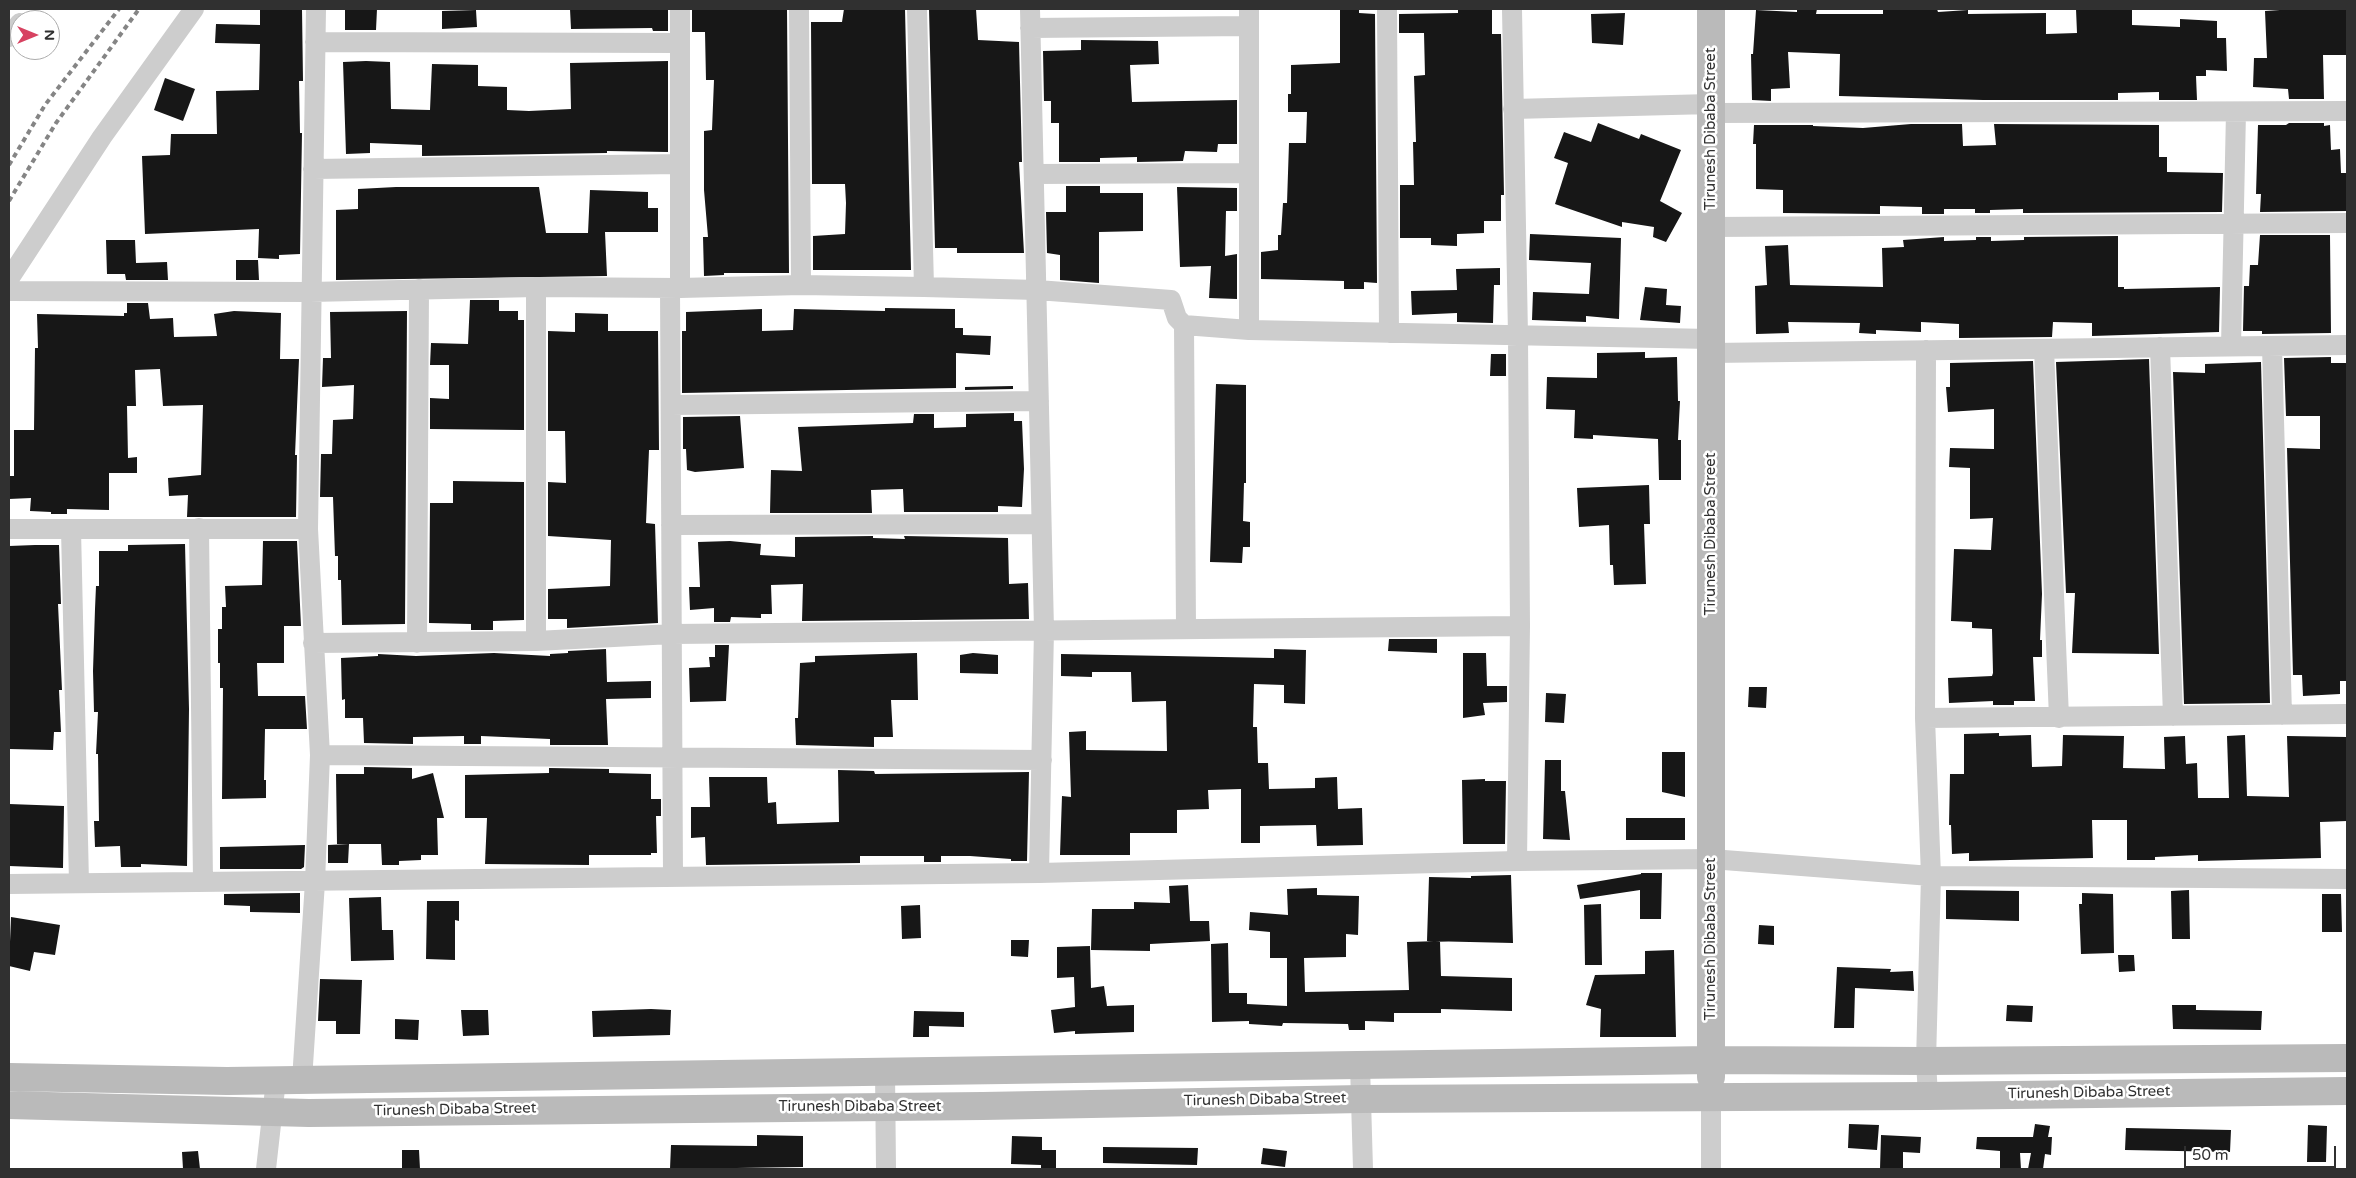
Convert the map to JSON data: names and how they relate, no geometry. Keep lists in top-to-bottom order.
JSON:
{
  "streets": {
    "street": ["Tirunesh Dibaba Street"]
  },
  "scale_bar": "50 m",
  "north": "right"
}
